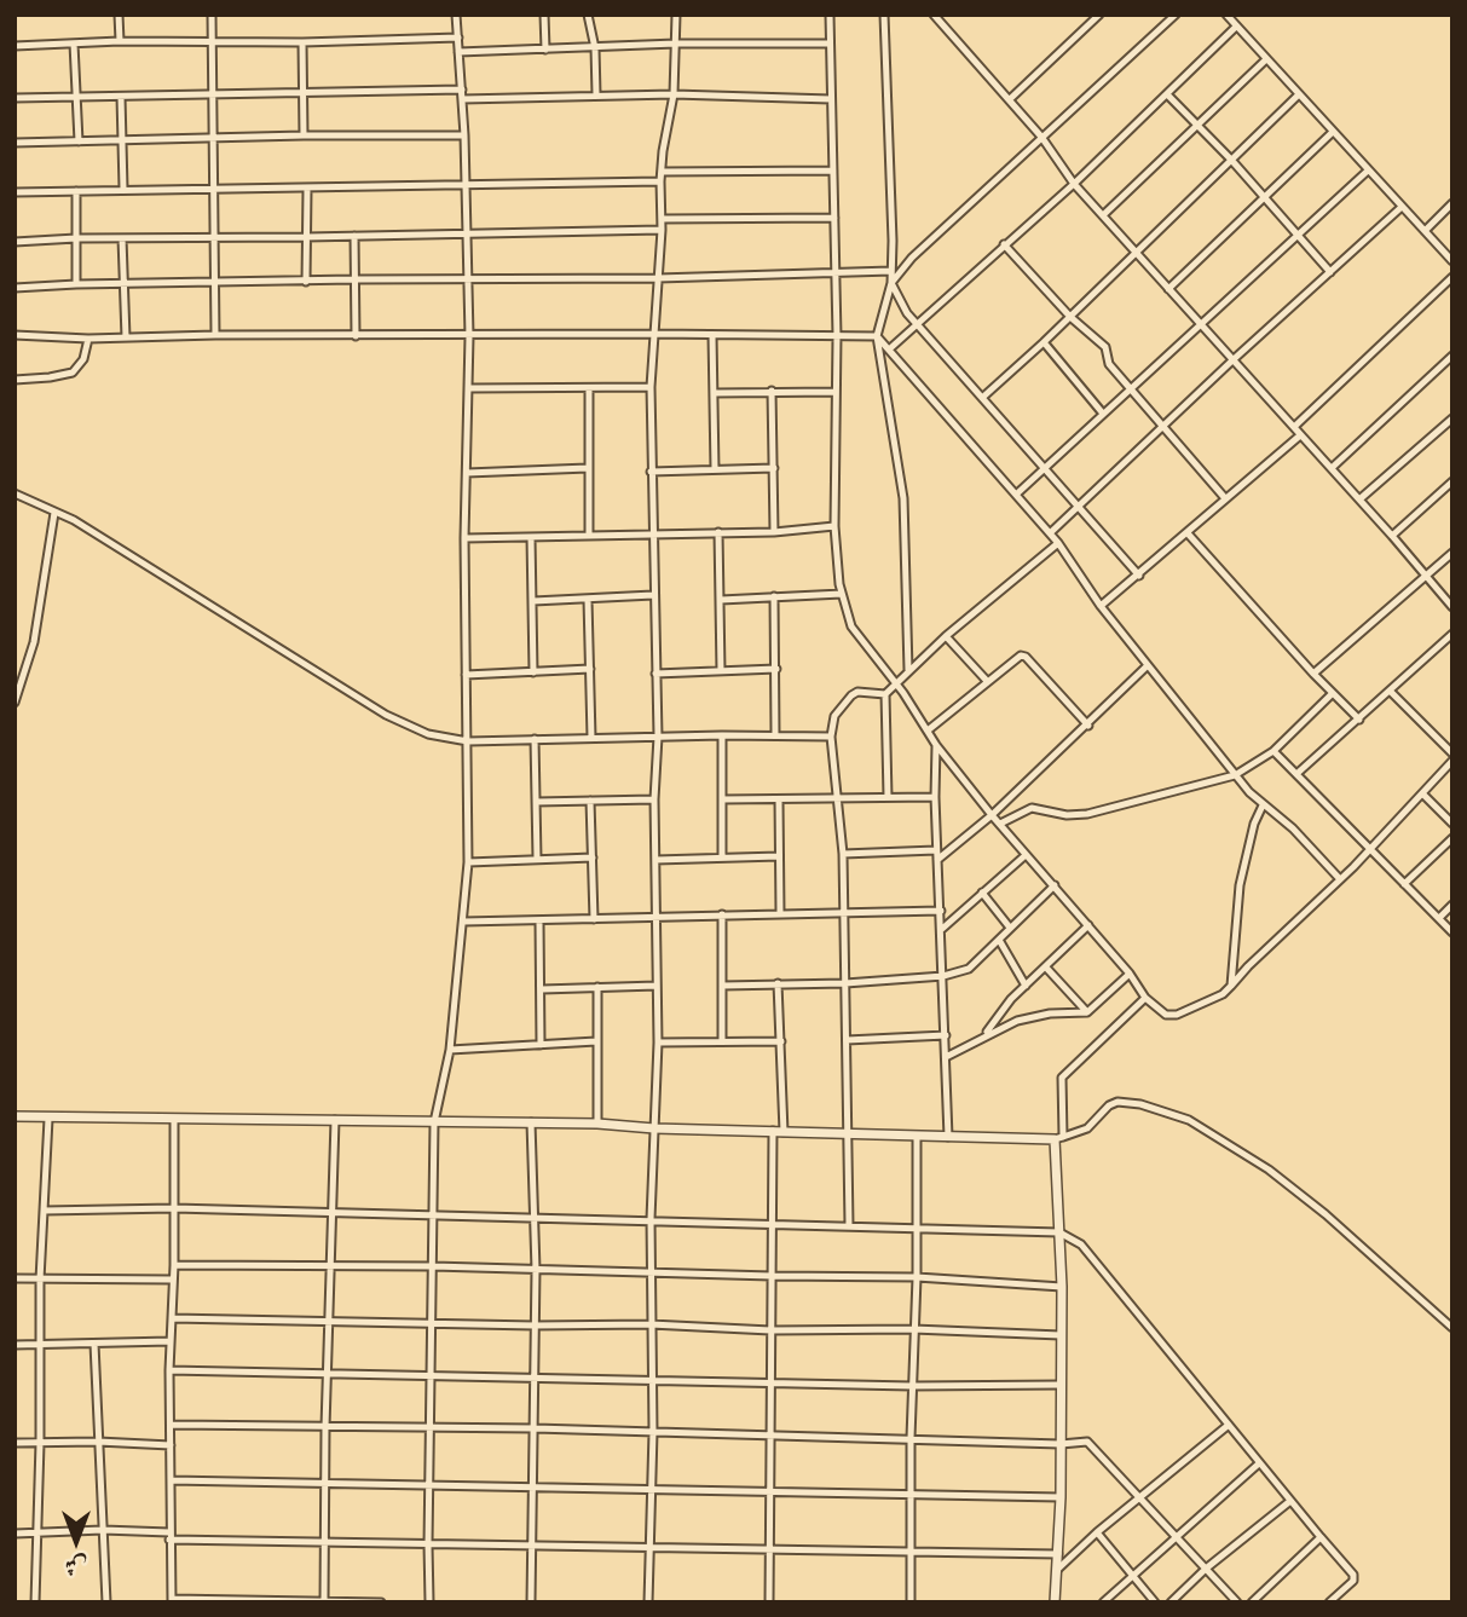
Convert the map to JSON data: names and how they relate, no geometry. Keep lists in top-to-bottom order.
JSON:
{
  "north": "bottom"
}
